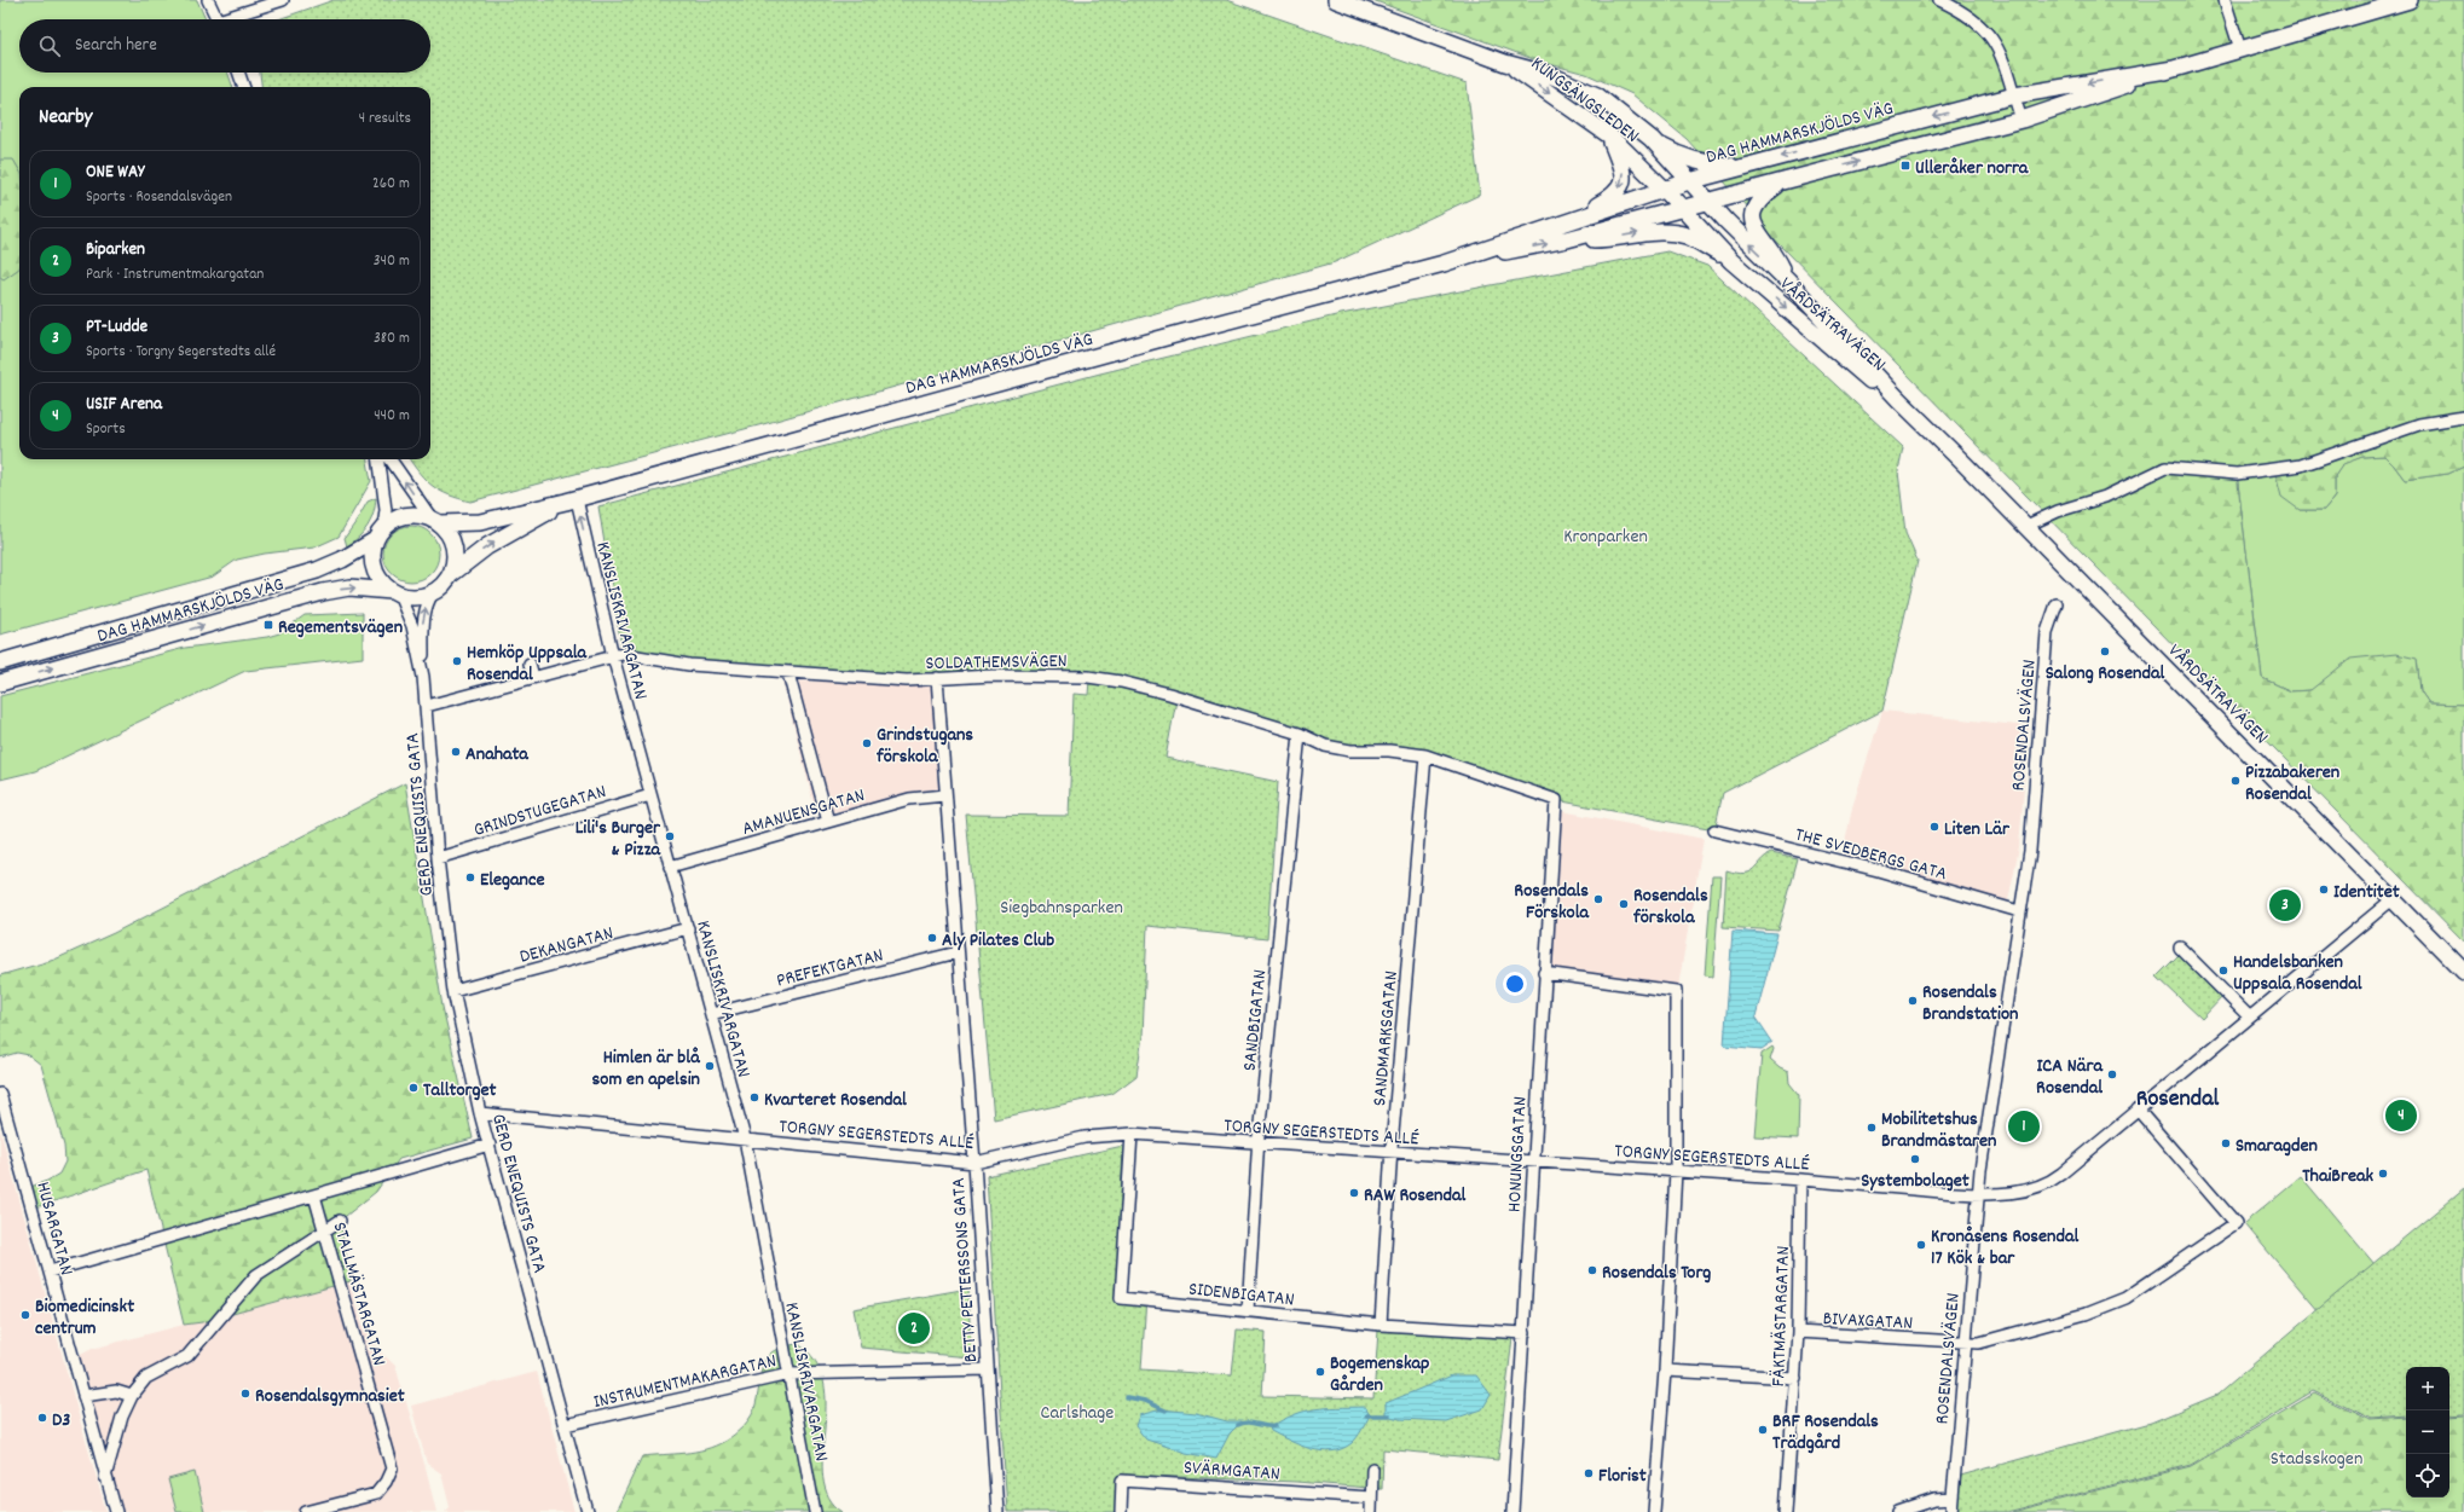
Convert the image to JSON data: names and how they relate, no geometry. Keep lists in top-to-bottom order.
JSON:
{
  "streets": {
    "main road": ["KUNGSÄNGSLEDEN", "DAG HAMMARSKJÖLDS VÄG", "VÅRDSÄTRAVÄGEN"],
    "street": [
      "KANSLISKRIVARGATAN",
      "SOLDATHEMSVÄGEN",
      "ROSENDALSVÄGEN",
      "GRINDSTUGEGATAN",
      "AMANUENSGATAN",
      "GERD ENEQUISTS GATA",
      "THE SVEDBERGS GATA",
      "DEKANGATAN",
      "PREFEKTGATAN",
      "SANDBIGATAN",
      "SANDMARKSGATAN",
      "TORGNY SEGERSTEDTS ALLÉ",
      "HONUNGSGATAN",
      "HUSARGATAN",
      "BETTY PETTERSSONS GATA",
      "SIDENBIGATAN",
      "STALLMÄSTARGATAN",
      "FÄKTMÄSTARGATAN",
      "BIVAXGATAN",
      "INSTRUMENTMAKARGATAN",
      "SVÄRMGATAN"
    ]
  },
  "crossings": [
    ["KUNGSÄNGSLEDEN", "DAG HAMMARSKJÖLDS VÄG"],
    ["KUNGSÄNGSLEDEN", "VÅRDSÄTRAVÄGEN"],
    ["DAG HAMMARSKJÖLDS VÄG", "VÅRDSÄTRAVÄGEN"],
    ["DAG HAMMARSKJÖLDS VÄG", "KANSLISKRIVARGATAN"],
    ["DAG HAMMARSKJÖLDS VÄG", "GERD ENEQUISTS GATA"],
    ["VÅRDSÄTRAVÄGEN", "TORGNY SEGERSTEDTS ALLÉ"],
    ["KANSLISKRIVARGATAN", "SOLDATHEMSVÄGEN"],
    ["KANSLISKRIVARGATAN", "GRINDSTUGEGATAN"],
    ["KANSLISKRIVARGATAN", "AMANUENSGATAN"],
    ["KANSLISKRIVARGATAN", "DEKANGATAN"],
    ["KANSLISKRIVARGATAN", "PREFEKTGATAN"],
    ["KANSLISKRIVARGATAN", "TORGNY SEGERSTEDTS ALLÉ"],
    ["KANSLISKRIVARGATAN", "INSTRUMENTMAKARGATAN"],
    ["SOLDATHEMSVÄGEN", "GERD ENEQUISTS GATA"],
    ["SOLDATHEMSVÄGEN", "SANDBIGATAN"],
    ["SOLDATHEMSVÄGEN", "SANDMARKSGATAN"],
    ["SOLDATHEMSVÄGEN", "HONUNGSGATAN"],
    ["SOLDATHEMSVÄGEN", "BETTY PETTERSSONS GATA"],
    ["ROSENDALSVÄGEN", "THE SVEDBERGS GATA"],
    ["ROSENDALSVÄGEN", "TORGNY SEGERSTEDTS ALLÉ"],
    ["ROSENDALSVÄGEN", "BIVAXGATAN"],
    ["GRINDSTUGEGATAN", "GERD ENEQUISTS GATA"],
    ["AMANUENSGATAN", "BETTY PETTERSSONS GATA"],
    ["GERD ENEQUISTS GATA", "DEKANGATAN"],
    ["GERD ENEQUISTS GATA", "TORGNY SEGERSTEDTS ALLÉ"],
    ["GERD ENEQUISTS GATA", "INSTRUMENTMAKARGATAN"],
    ["PREFEKTGATAN", "BETTY PETTERSSONS GATA"],
    ["SANDBIGATAN", "TORGNY SEGERSTEDTS ALLÉ"],
    ["SANDBIGATAN", "SIDENBIGATAN"],
    ["SANDMARKSGATAN", "TORGNY SEGERSTEDTS ALLÉ"],
    ["SANDMARKSGATAN", "SIDENBIGATAN"],
    ["TORGNY SEGERSTEDTS ALLÉ", "HONUNGSGATAN"],
    ["TORGNY SEGERSTEDTS ALLÉ", "BETTY PETTERSSONS GATA"],
    ["TORGNY SEGERSTEDTS ALLÉ", "SIDENBIGATAN"],
    ["TORGNY SEGERSTEDTS ALLÉ", "FÄKTMÄSTARGATAN"],
    ["HONUNGSGATAN", "SIDENBIGATAN"],
    ["BETTY PETTERSSONS GATA", "INSTRUMENTMAKARGATAN"],
    ["FÄKTMÄSTARGATAN", "BIVAXGATAN"]
  ],
  "districts": ["Rosendal"],
  "parks": [
    "Kronparken",
    "Siegbahnsparken",
    "Carlshage",
    "Stadsskogen"
  ],
  "places": {
    "transit": ["Ulleråker norra", "Regementsvägen"],
    "other": [
      "Salong Rosendal",
      "Hemköp Uppsala Rosendal",
      "Grindstugans förskola",
      "Anahata",
      "Pizzabakeren Rosendal",
      "Liten Lär",
      "Lili's Burger & Pizza",
      "Elegance",
      "Identitet",
      "Rosendals Förskola",
      "Rosendals förskola",
      "Aly Pilates Club",
      "Handelsbanken Uppsala Rosendal",
      "Rosendals Brandstation",
      "Himlen är blå som en apelsin",
      "ICA Nära Rosendal",
      "Talltorget",
      "Kvarteret Rosendal",
      "Mobilitetshus Brandmästaren",
      "Smaragden",
      "Systembolaget",
      "ThaiBreak",
      "RAW Rosendal",
      "Kronåsens Rosendal 17 Kök & bar",
      "Rosendals Torg",
      "Biomedicinskt centrum",
      "Bogemenskap Gården",
      "Rosendalsgymnasiet",
      "D3",
      "BRF Rosendals Trädgård",
      "Florist"
    ]
  },
  "page": {
    "search": "Search here",
    "heading": ["Nearby", "4 results"],
    "list": [
      {
        "mark": "1",
        "name": "ONE WAY",
        "note": "Sports · Rosendalsvägen",
        "value": "260 m"
      },
      {
        "mark": "2",
        "name": "Biparken",
        "note": "Park · Instrumentmakargatan",
        "value": "340 m"
      },
      {
        "mark": "3",
        "name": "PT-Ludde",
        "note": "Sports · Torgny Segerstedts allé",
        "value": "380 m"
      },
      {
        "mark": "4",
        "name": "USIF Arena",
        "note": "Sports",
        "value": "440 m"
      }
    ],
    "pins": [
      "3",
      "4",
      "1",
      "2"
    ],
    "map_buttons": ["+", "−"]
  }
}
